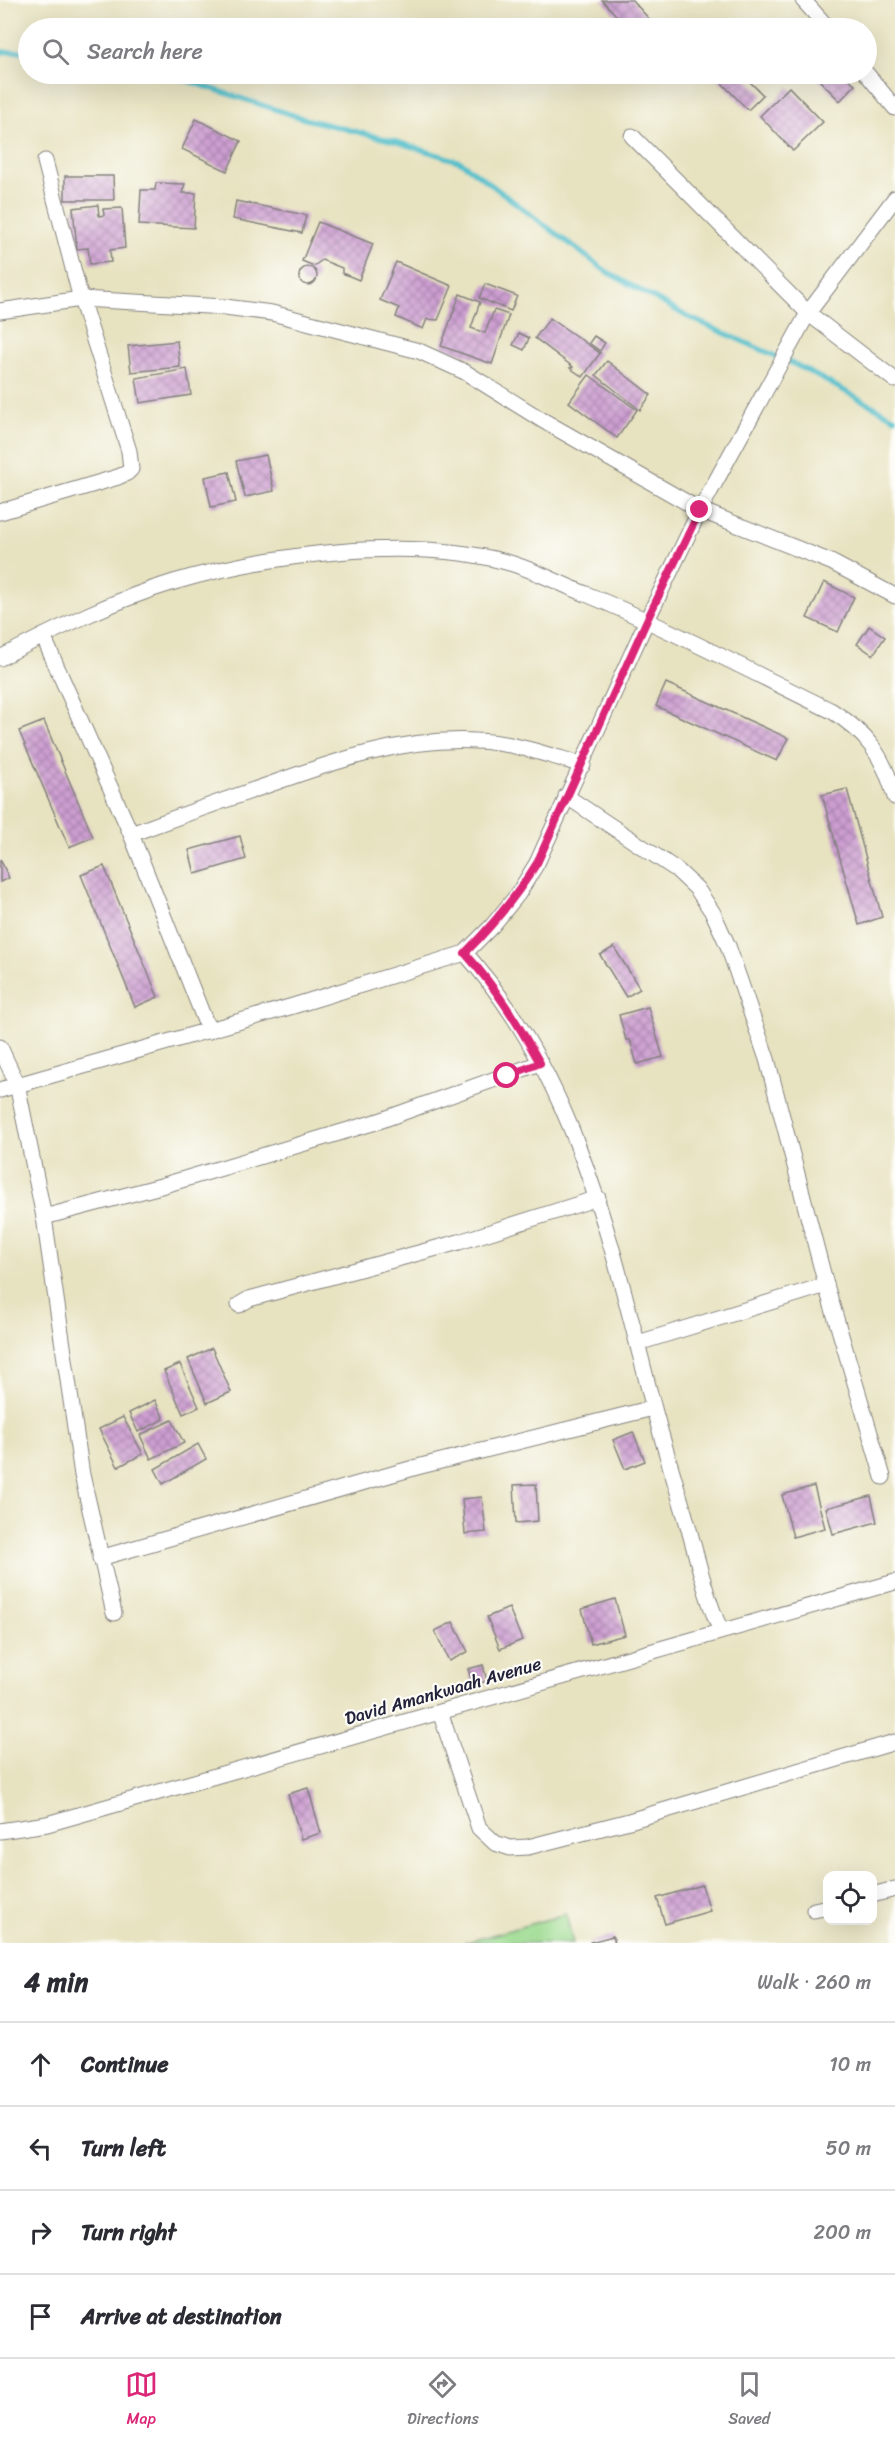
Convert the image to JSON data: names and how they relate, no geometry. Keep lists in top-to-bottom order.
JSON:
{
  "streets": {
    "street": ["David Amankwaah Avenue"]
  },
  "page": {
    "search": "Search here",
    "heading": ["4 min", "Walk · 260 m"],
    "list": [
      ["Continue", "10 m"],
      ["Turn left", "50 m"],
      ["Turn right", "200 m"],
      "Arrive at destination"
    ],
    "nav": ["Map", "Directions", "Saved"]
  }
}
